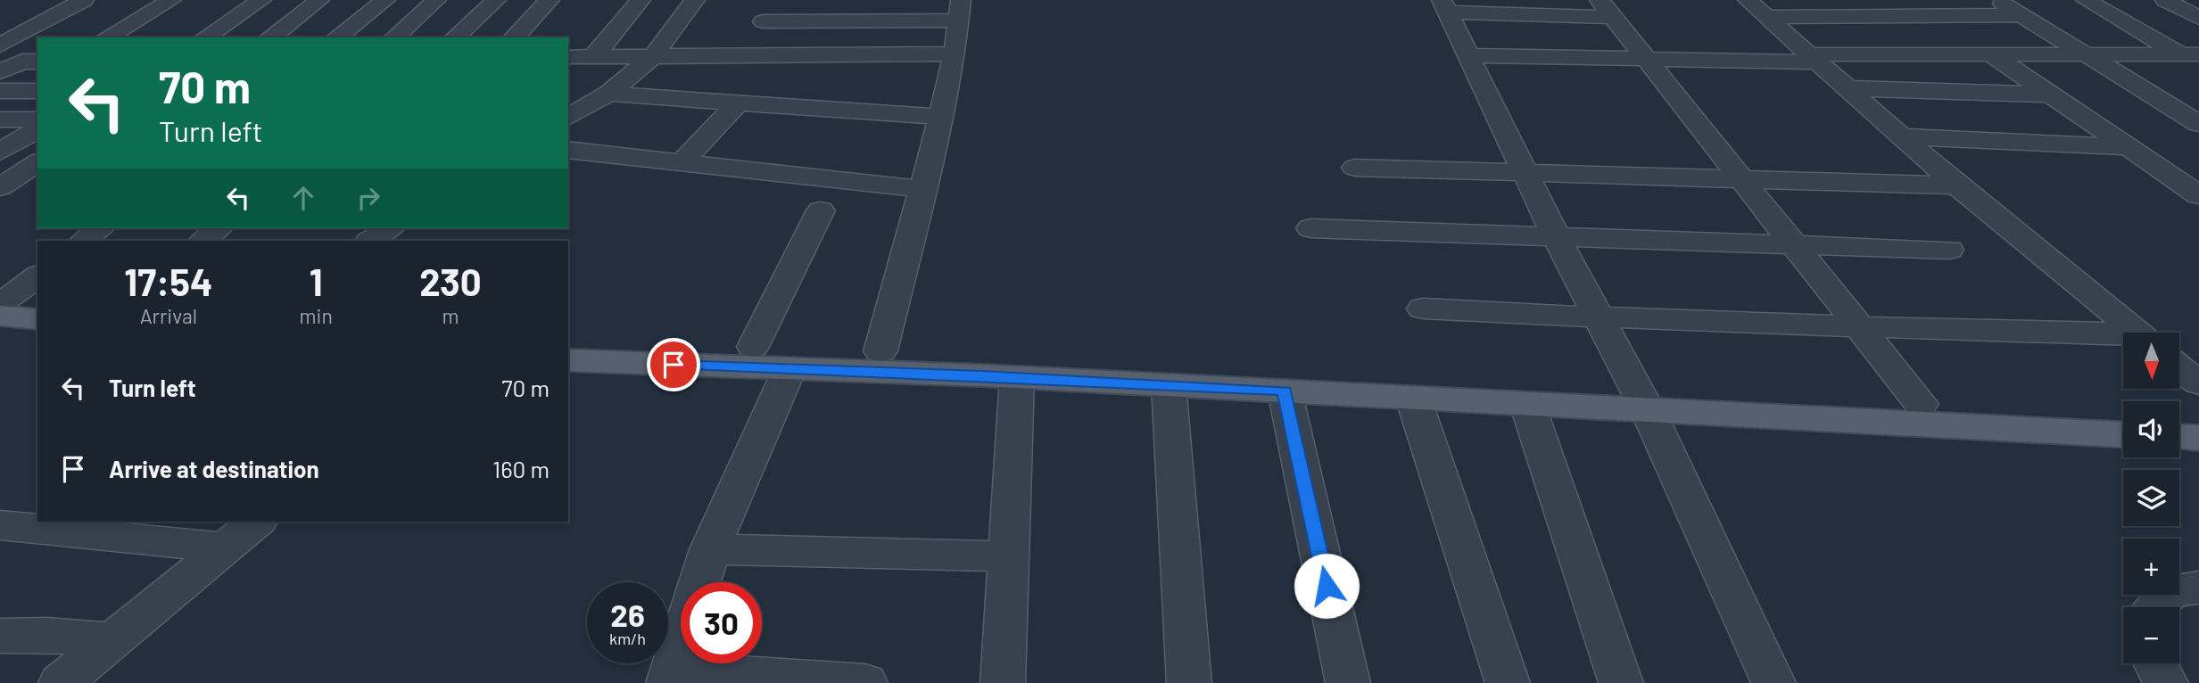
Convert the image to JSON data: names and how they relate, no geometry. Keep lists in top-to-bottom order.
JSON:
{
  "north": "bottom",
  "page": {
    "turn": ["70 m", "Turn left"],
    "eta": [
      "17:54",
      "Arrival",
      "1",
      "min",
      "230",
      "m"
    ],
    "map_buttons": ["+", "−"],
    "list": [
      {
        "name": "Turn left",
        "value": "70 m"
      },
      {
        "name": "Arrive at destination",
        "value": "160 m"
      }
    ],
    "speed": "26 km/h",
    "limit": "30"
  }
}
